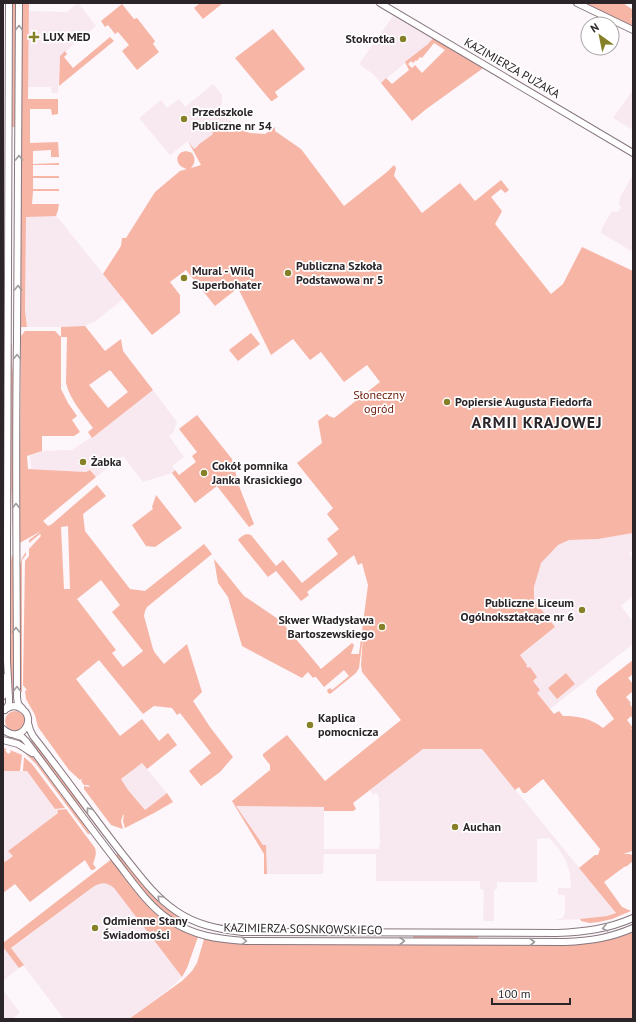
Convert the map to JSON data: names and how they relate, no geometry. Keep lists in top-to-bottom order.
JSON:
{
  "streets": {
    "street": ["KAZIMIERZA PUŻAKA", "KAZIMIERZA SOSNKOWSKIEGO"]
  },
  "districts": ["ARMII KRAJOWEJ"],
  "parks": ["Słoneczny ogród"],
  "places": {
    "health": ["LUX MED"],
    "other": [
      "Stokrotka",
      "Przedszkole Publiczne nr 54",
      "Publiczna Szkoła Podstawowa nr 5",
      "Mural - Wilq Superbohater",
      "Popiersie Augusta Fiedorfa",
      "Żabka",
      "Cokół pomnika Janka Krasickiego",
      "Publiczne Liceum Ogólnokształcące nr 6",
      "Skwer Władysława Bartoszewskiego",
      "Kaplica pomocnicza",
      "Auchan",
      "Odmienne Stany Świadomości"
    ]
  },
  "scale_bar": "100 m",
  "north": "top left"
}
